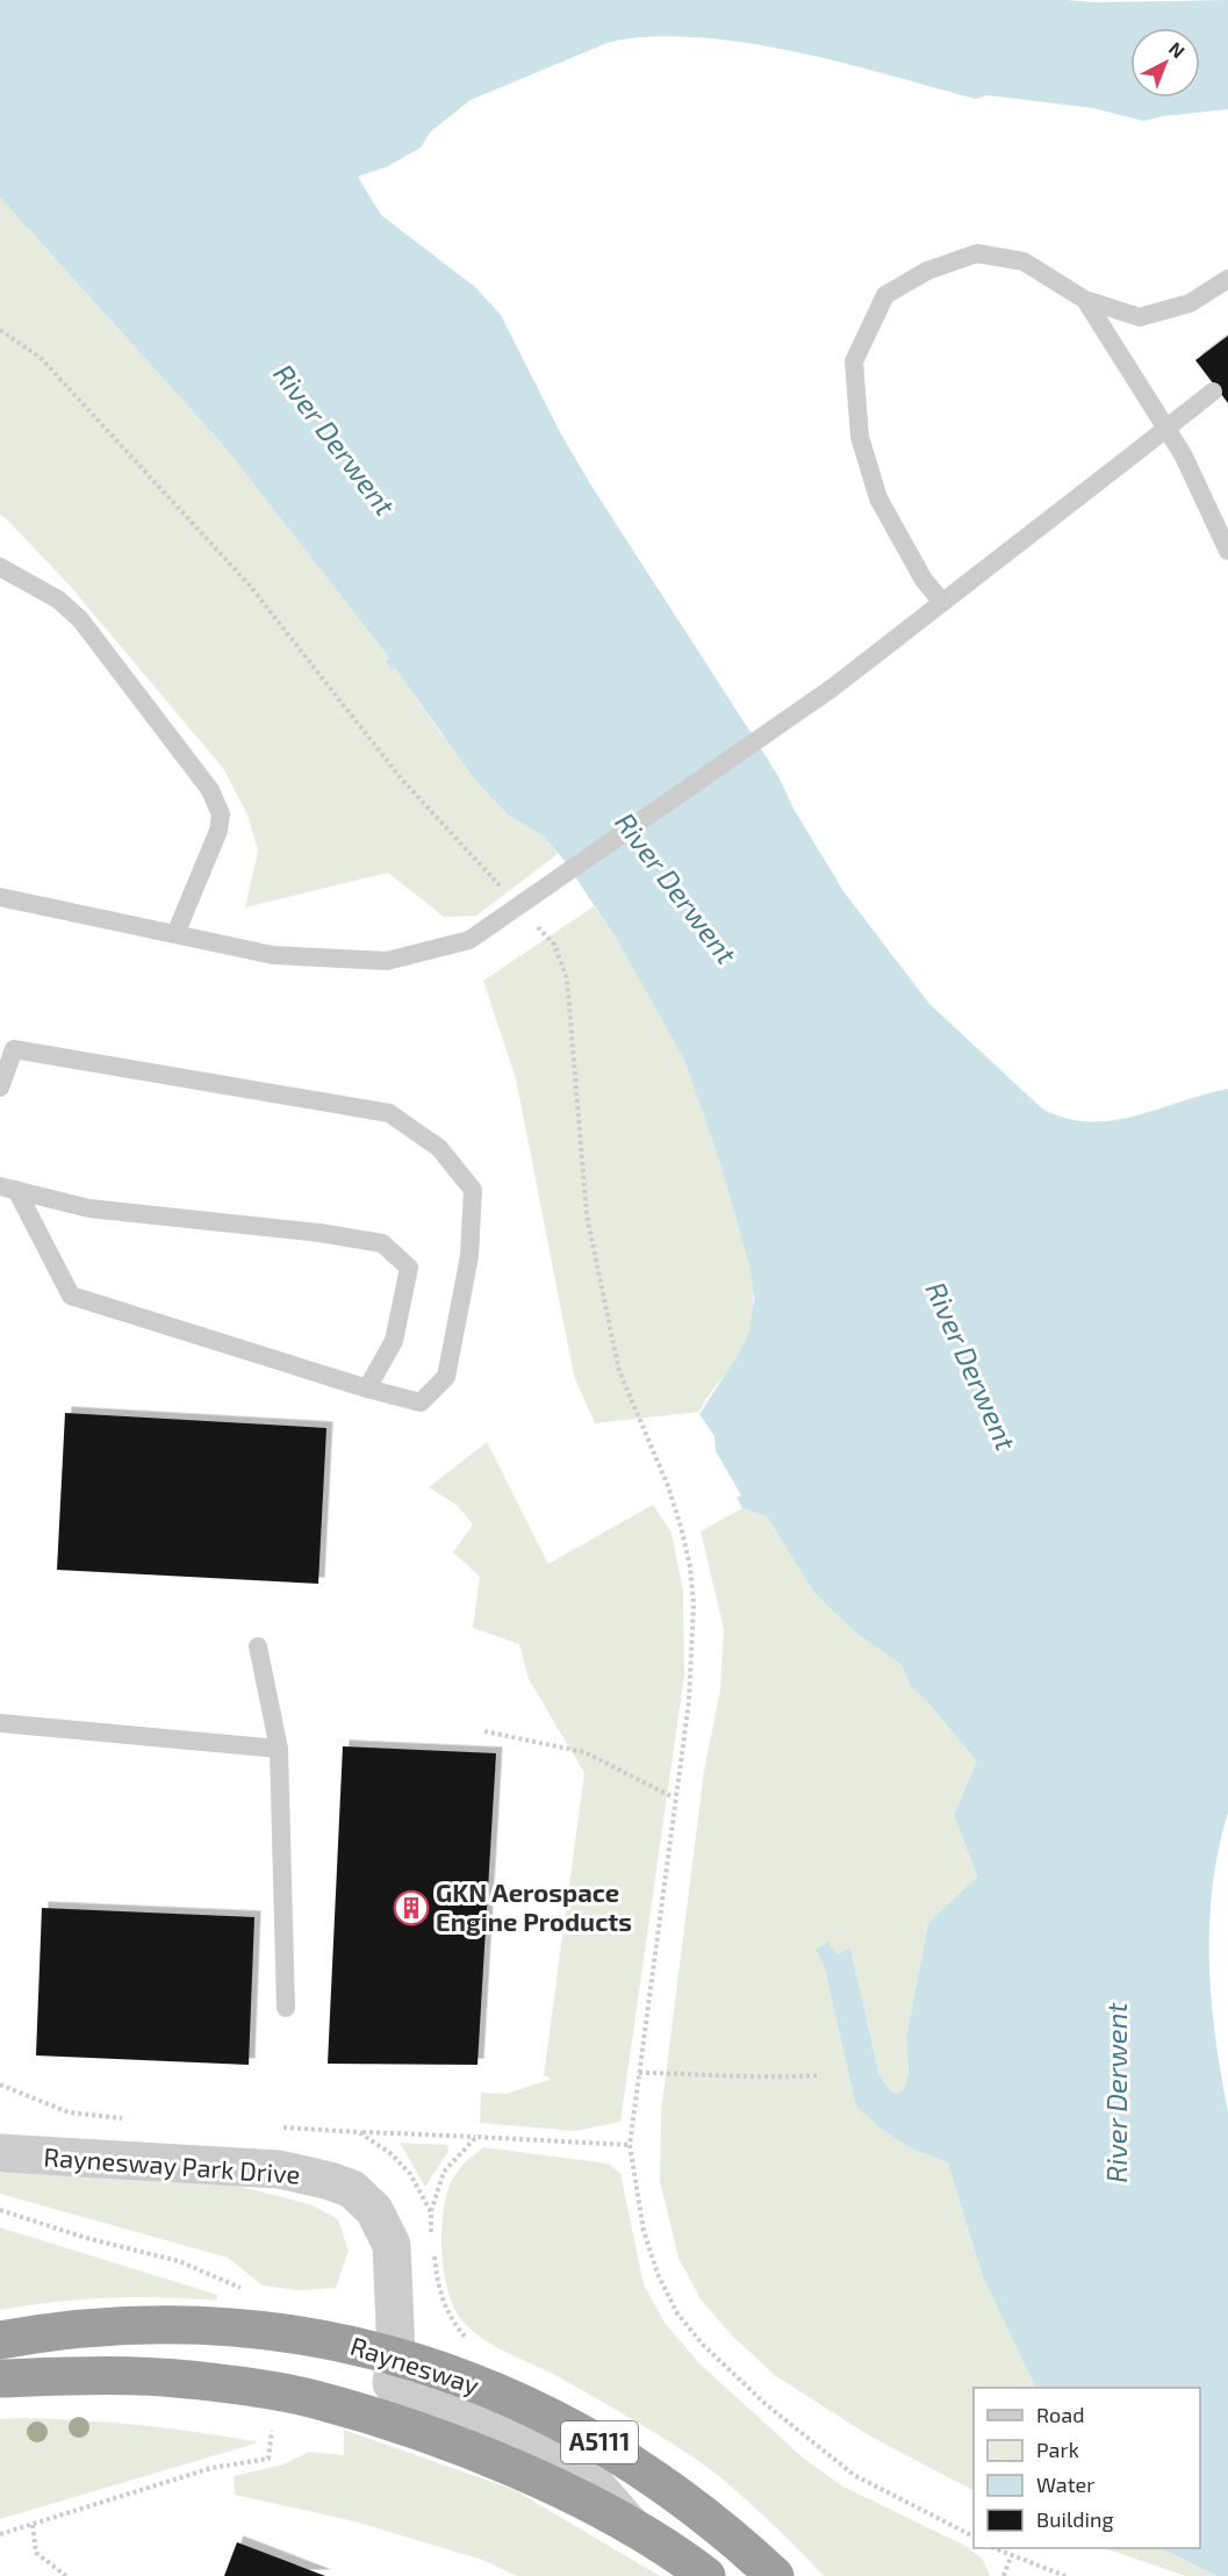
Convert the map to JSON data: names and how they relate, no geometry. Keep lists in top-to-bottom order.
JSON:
{
  "streets": {
    "highway": ["Raynesway", "A5111"],
    "street": ["Raynesway Park Drive"]
  },
  "crossings": [
    ["Raynesway Park Drive", "Raynesway"],
    ["Raynesway Park Drive", "A5111"]
  ],
  "water": ["River Derwent"],
  "places": {
    "building": ["GKN Aerospace Engine Products"]
  },
  "legend": [
    "Road",
    "Park",
    "Water",
    "Building"
  ],
  "north": "top right"
}
